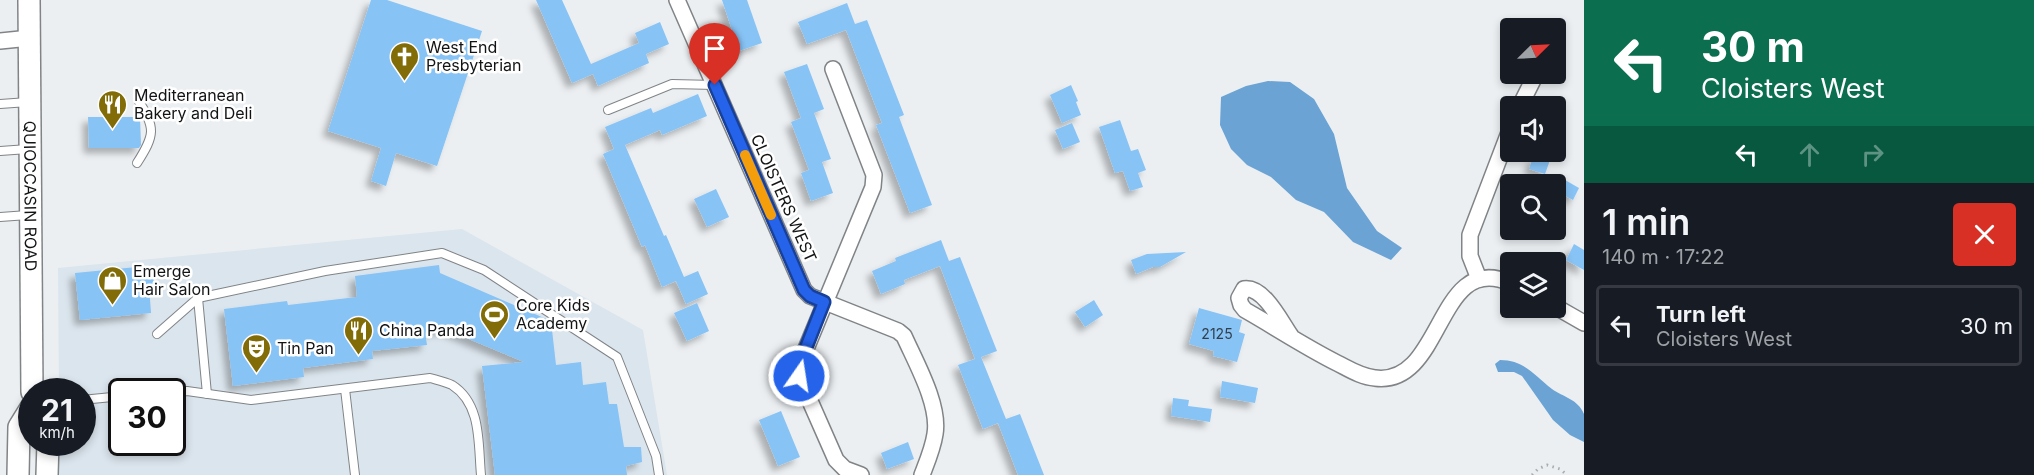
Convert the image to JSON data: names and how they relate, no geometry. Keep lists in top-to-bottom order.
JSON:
{
  "streets": {
    "main road": ["QUIOCCASIN ROAD"],
    "street": ["CLOISTERS WEST"]
  },
  "places": {
    "church": ["West End Presbyterian"],
    "restaurant": ["Mediterranean Bakery and Deli", "China Panda"],
    "shop": ["Emerge Hair Salon"],
    "sports": ["Core Kids Academy"],
    "theatre": ["Tin Pan"]
  },
  "house_numbers": ["2125"],
  "north": "top right",
  "page": {
    "turn": ["30 m", "Cloisters West"],
    "heading": ["1 min", "140 m · 17:22"],
    "list": [
      {
        "name": "Turn left",
        "note": "Cloisters West",
        "value": "30 m"
      }
    ],
    "speed": "21 km/h",
    "limit": "30"
  }
}
